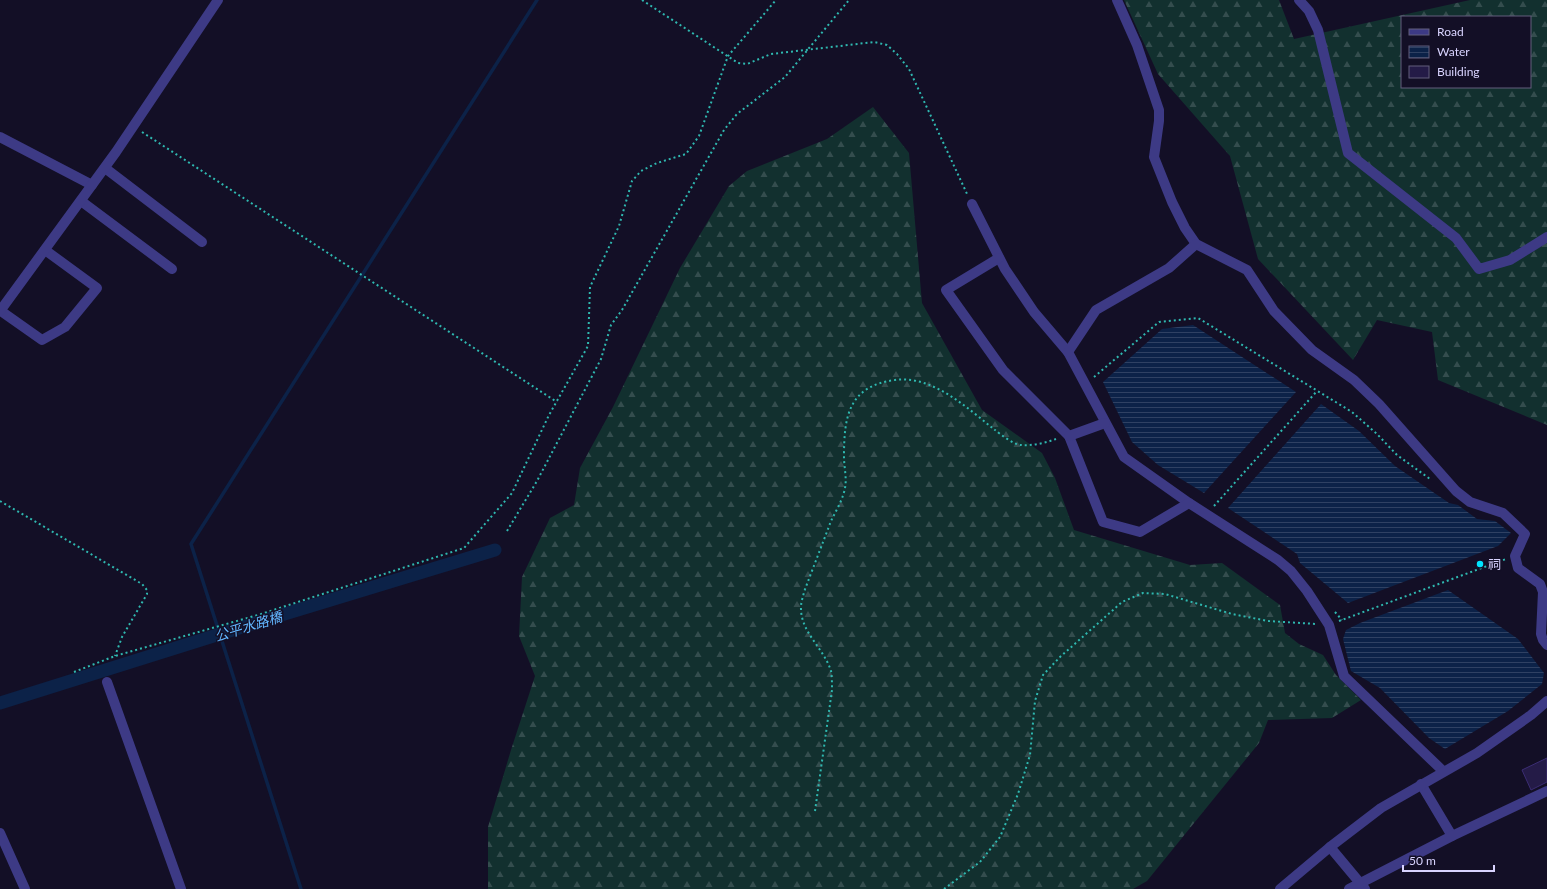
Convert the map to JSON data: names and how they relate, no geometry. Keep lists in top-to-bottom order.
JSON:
{
  "water": ["公平水路橋"],
  "places": ["祠"],
  "legend": ["Road", "Water", "Building"],
  "scale_bar": "50 m"
}
